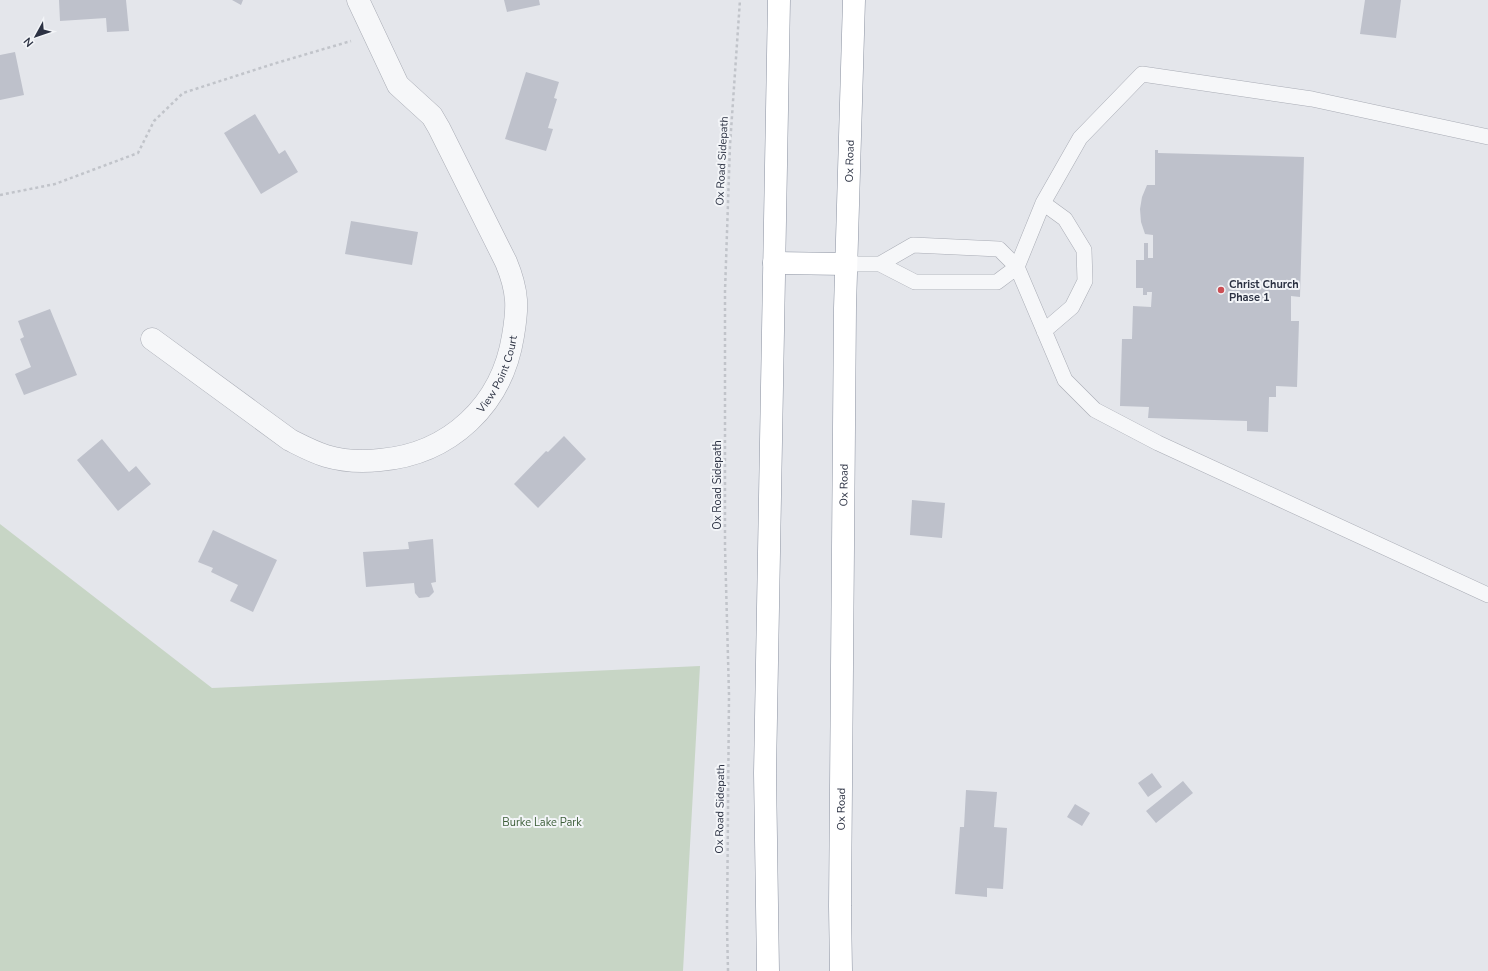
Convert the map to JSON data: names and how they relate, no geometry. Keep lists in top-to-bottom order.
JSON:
{
  "streets": {
    "highway": ["Ox Road"],
    "street": ["View Point Court"],
    "path": ["Ox Road Sidepath"]
  },
  "parks": ["Burke Lake Park"],
  "places": ["Christ Church Phase 1"],
  "north": "bottom left"
}
